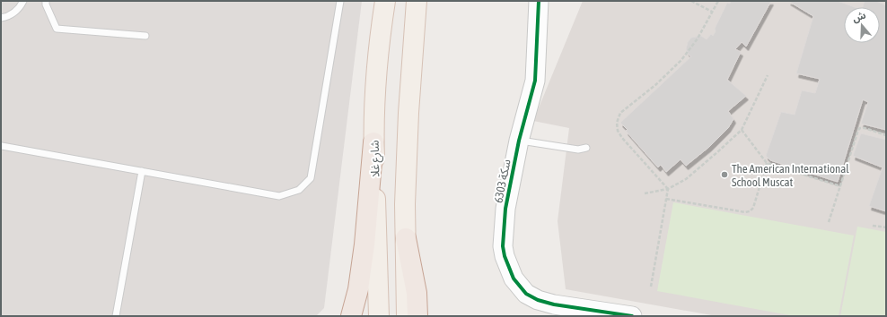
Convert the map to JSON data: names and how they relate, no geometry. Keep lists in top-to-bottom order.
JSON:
{
  "streets": {
    "main road": ["شارع غلا"],
    "street": ["سكة 6303"]
  },
  "places": ["The American International School Muscat"],
  "north": "top"
}
